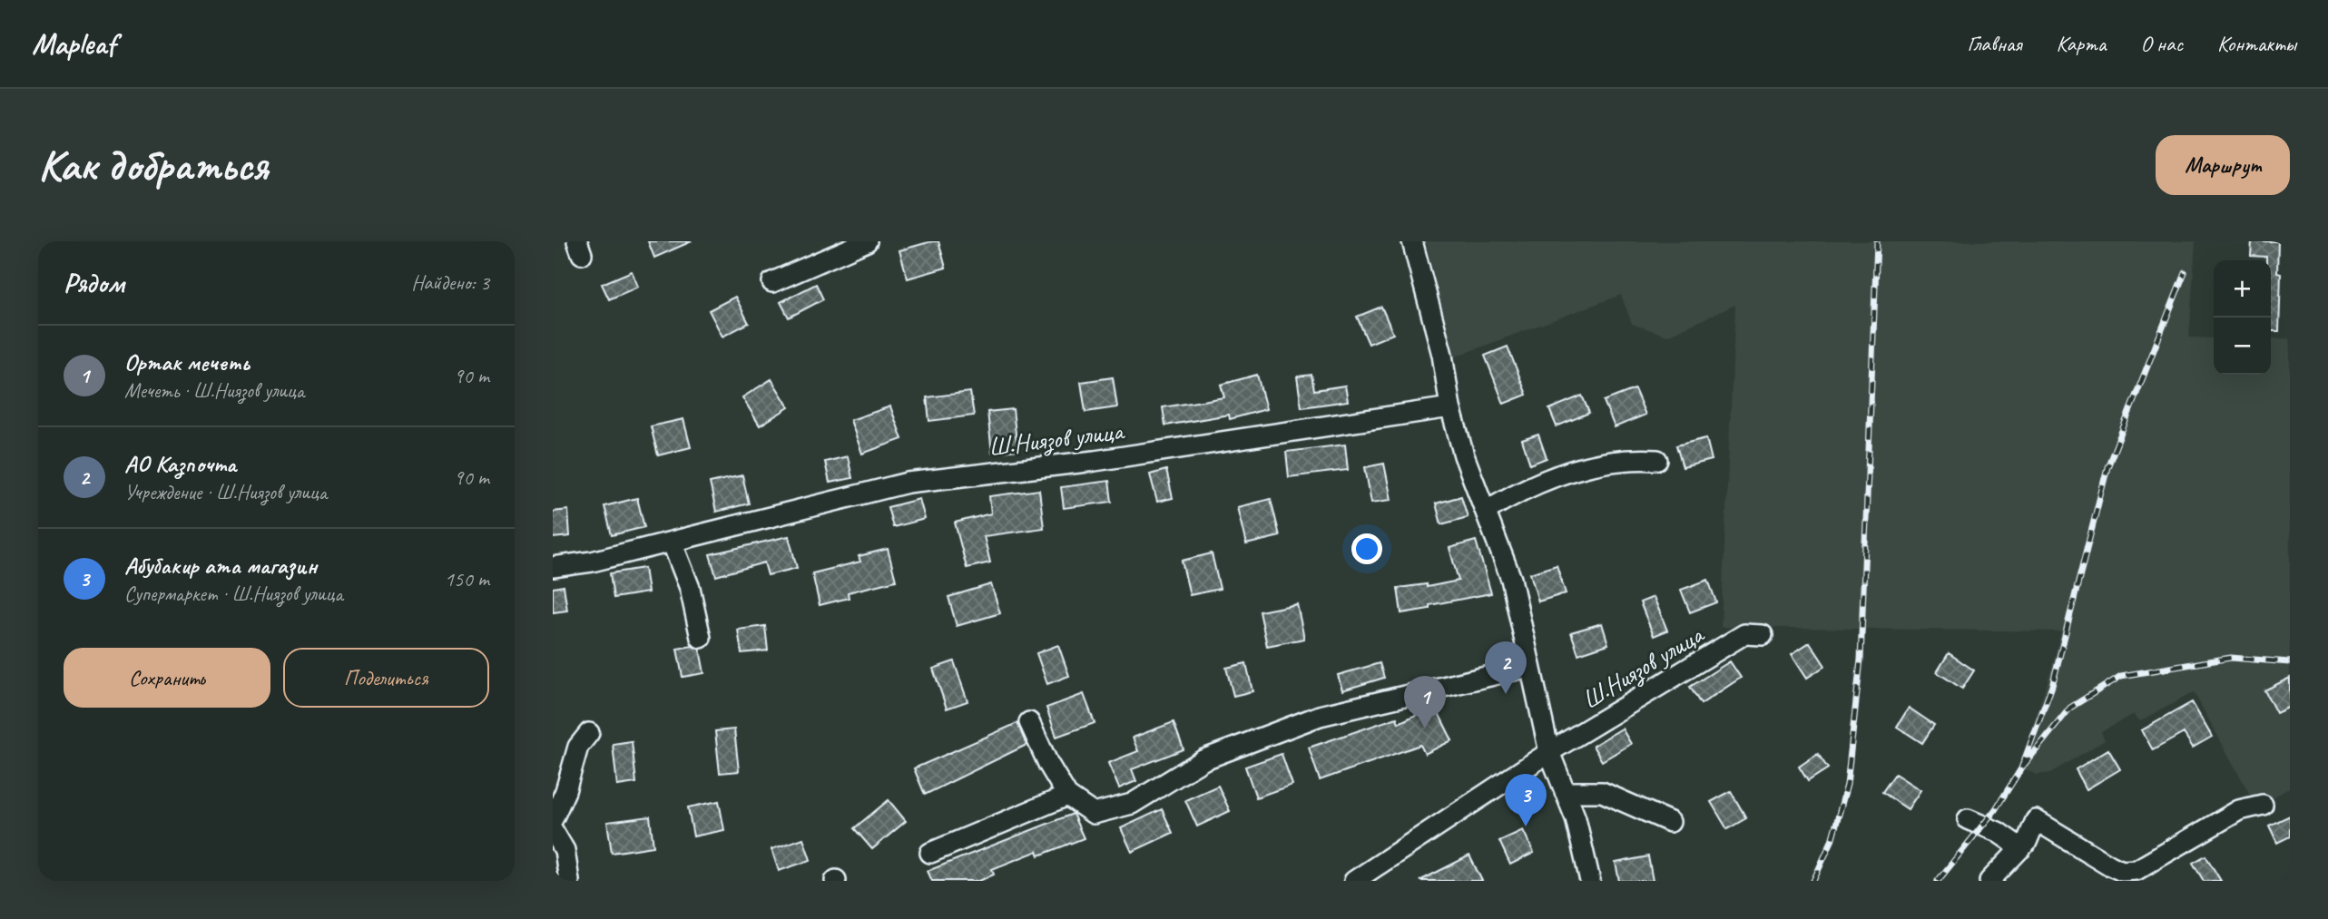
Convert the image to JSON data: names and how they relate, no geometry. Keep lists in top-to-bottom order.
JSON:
{
  "streets": {
    "street": ["Ш.Ниязов улица"]
  },
  "page": {
    "header": "Mapleaf",
    "nav": [
      "Главная",
      "Карта",
      "О нас",
      "Контакты"
    ],
    "buttons": [
      "Маршрут",
      ["Сохранить", "Поделиться"]
    ],
    "title": "Как добраться",
    "heading": ["Рядом", "Найдено: 3"],
    "map_buttons": ["+", "−"],
    "list": [
      {
        "mark": "1",
        "name": "Ортак мечеть",
        "note": "Мечеть · Ш.Ниязов улица",
        "value": "90 m"
      },
      {
        "mark": "2",
        "name": "АО Казпочта",
        "note": "Учреждение · Ш.Ниязов улица",
        "value": "90 m"
      },
      {
        "mark": "3",
        "name": "Абубакир ата магазин",
        "note": "Супермаркет · Ш.Ниязов улица",
        "value": "150 m"
      }
    ],
    "pins": ["2", "1", "3"]
  }
}
